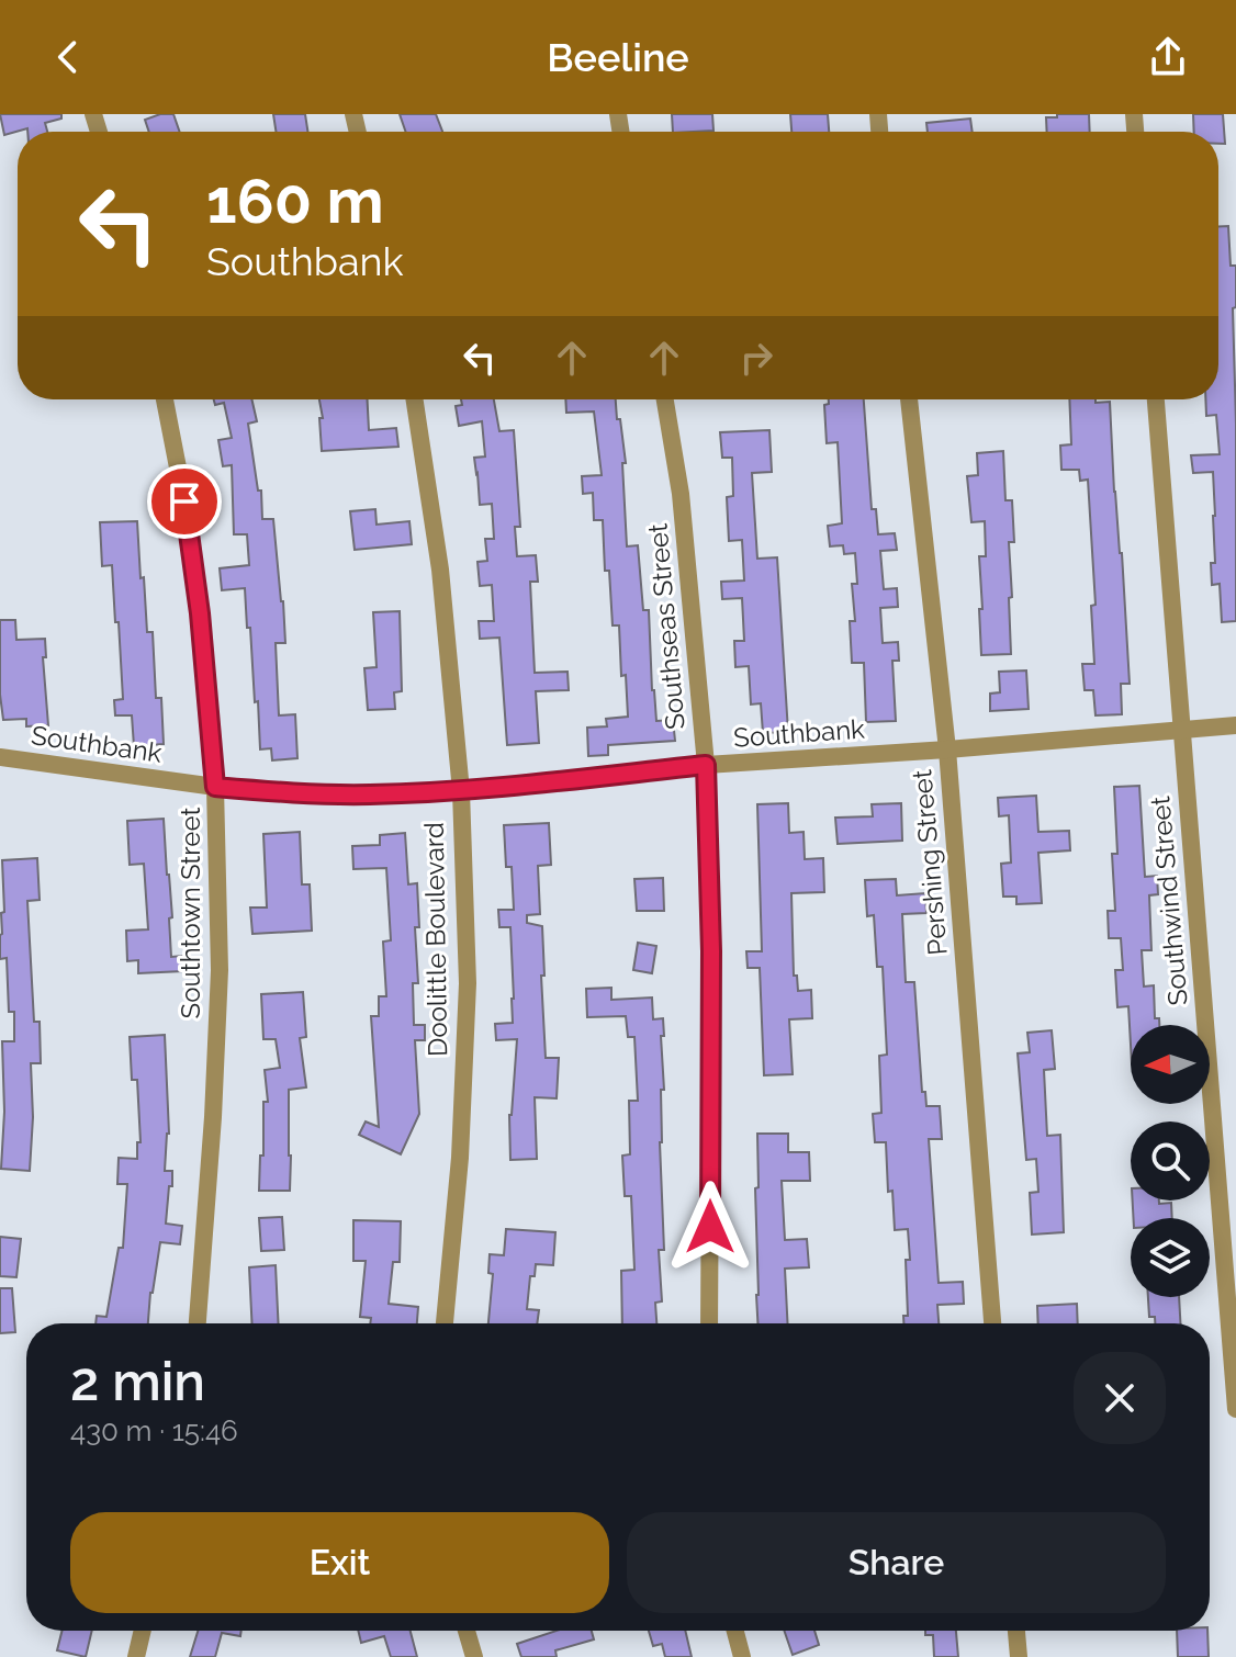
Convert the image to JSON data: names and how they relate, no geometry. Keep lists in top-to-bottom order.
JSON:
{
  "streets": {
    "street": [
      "Southseas Street",
      "Southbank",
      "Pershing Street",
      "Southwind Street",
      "Southtown Street",
      "Doolittle Boulevard"
    ]
  },
  "crossings": [
    ["Southseas Street", "Southbank"],
    ["Southbank", "Pershing Street"],
    ["Southbank", "Southwind Street"],
    ["Southbank", "Southtown Street"],
    ["Southbank", "Doolittle Boulevard"]
  ],
  "north": "left",
  "page": {
    "header": "Beeline",
    "turn": ["160 m", "Southbank"],
    "heading": ["2 min", "430 m · 15:46"],
    "buttons": ["Exit", "Share"]
  }
}
